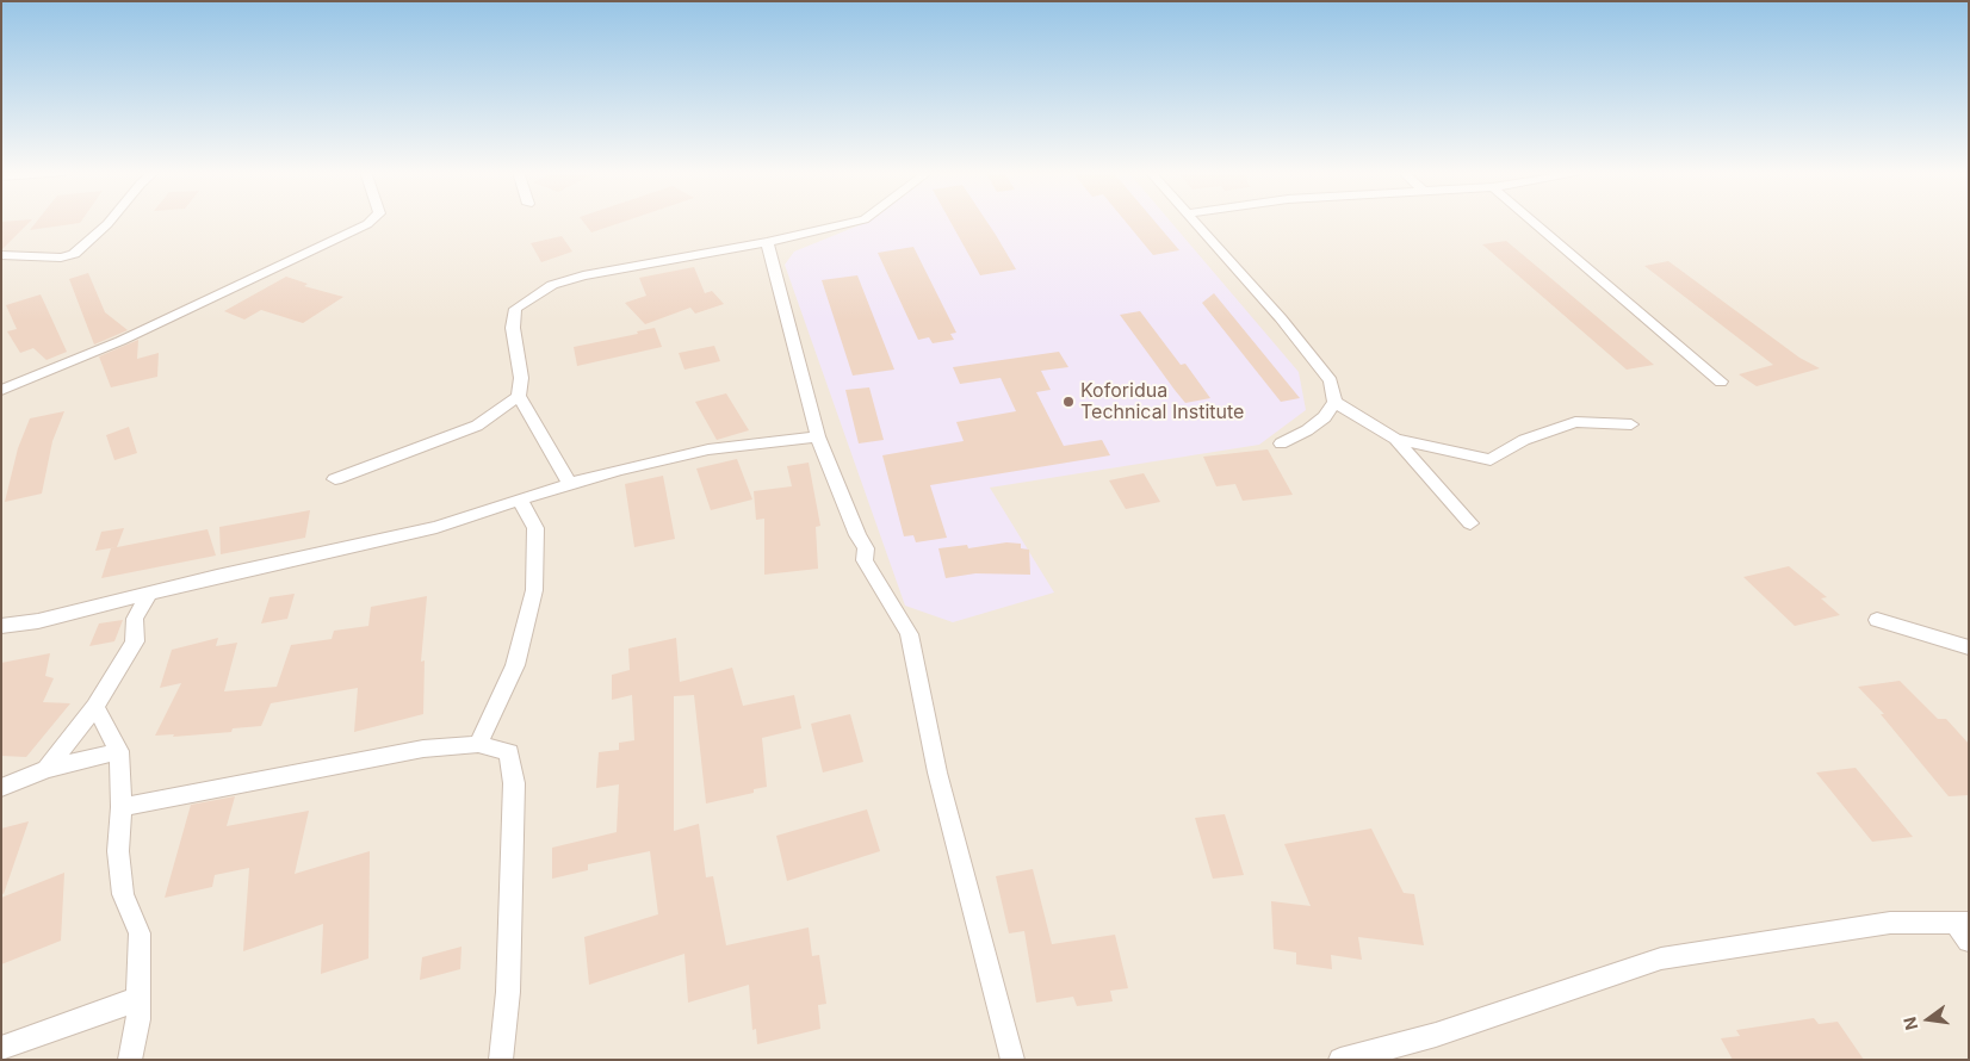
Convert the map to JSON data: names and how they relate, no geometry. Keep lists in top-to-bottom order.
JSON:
{
  "places": ["Koforidua Technical Institute"],
  "north": "left"
}
